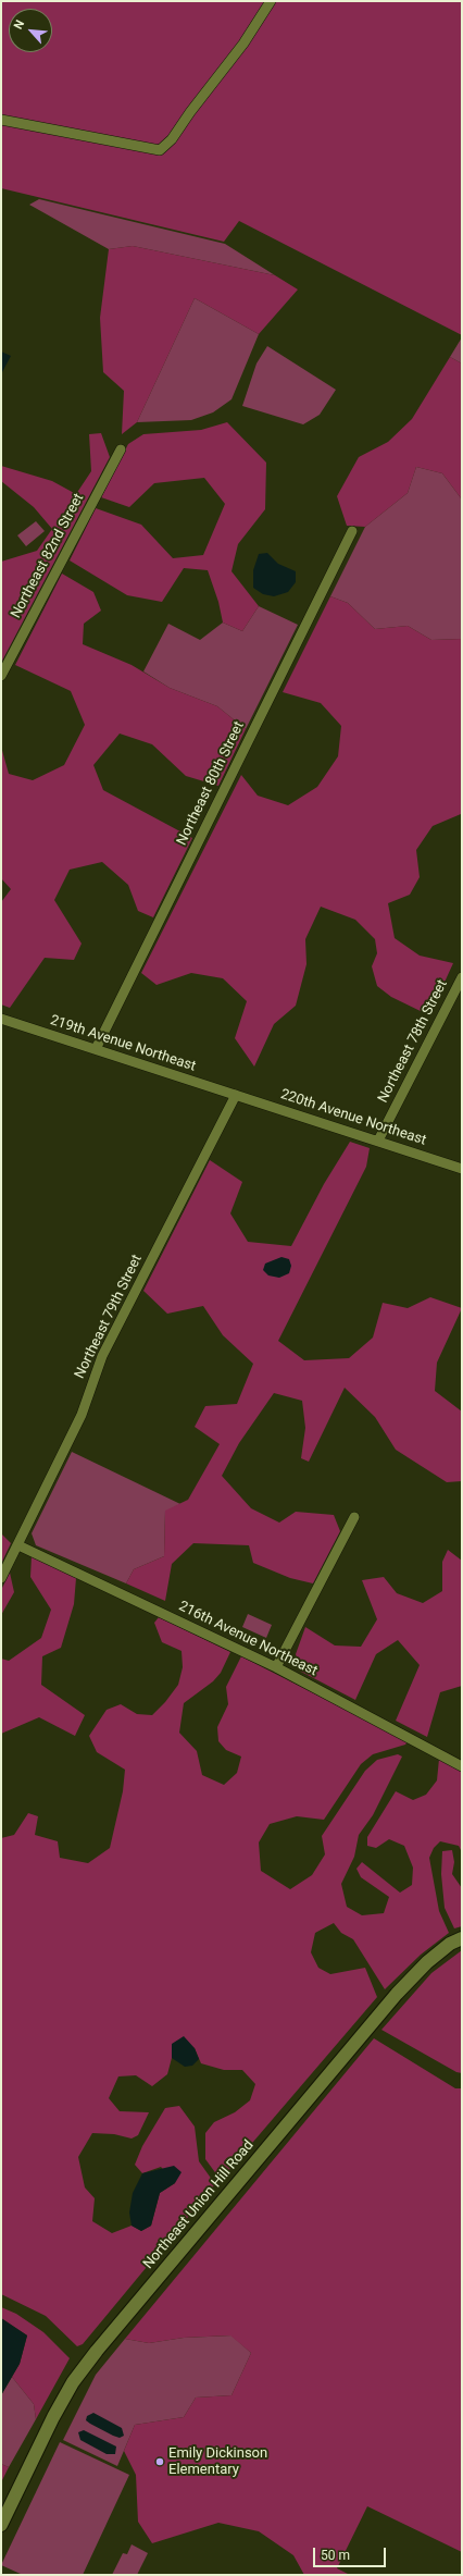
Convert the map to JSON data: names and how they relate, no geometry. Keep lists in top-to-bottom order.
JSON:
{
  "streets": {
    "street": [
      "Northeast 82nd Street",
      "Northeast 80th Street",
      "Northeast 78th Street",
      "219th Avenue Northeast",
      "220th Avenue Northeast",
      "Northeast 79th Street",
      "216th Avenue Northeast",
      "Northeast Union Hill Road"
    ]
  },
  "crossings": [
    ["Northeast 80th Street", "219th Avenue Northeast"],
    ["Northeast 78th Street", "220th Avenue Northeast"],
    ["219th Avenue Northeast", "220th Avenue Northeast"],
    ["219th Avenue Northeast", "Northeast 79th Street"],
    ["220th Avenue Northeast", "Northeast 79th Street"],
    ["Northeast 79th Street", "216th Avenue Northeast"]
  ],
  "places": ["Emily Dickinson Elementary"],
  "scale_bar": "50 m",
  "north": "top left"
}
